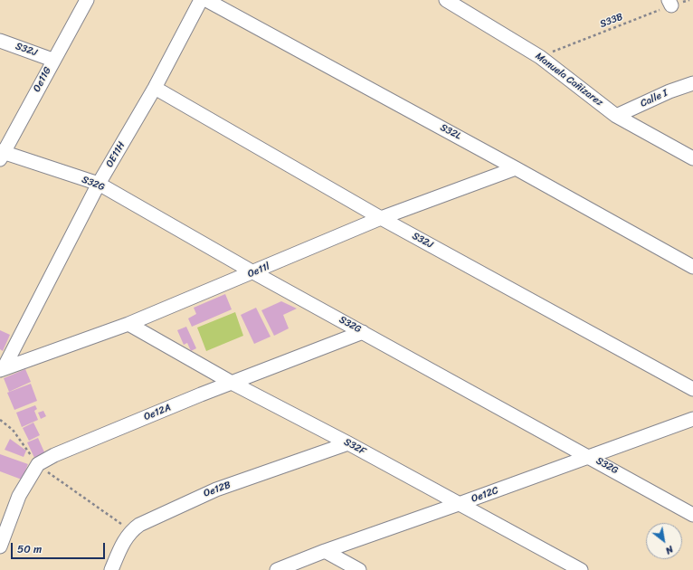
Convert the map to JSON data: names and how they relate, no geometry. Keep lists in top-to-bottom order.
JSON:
{
  "streets": {
    "street": [
      "S32J",
      "Oe11G",
      "Manuela Cañizarez",
      "Calle I",
      "S32L",
      "OE11H",
      "S32G",
      "Oe11l",
      "Oe12A",
      "S32F",
      "Oe12B",
      "Oe12C"
    ],
    "path": ["S33B"]
  },
  "crossings": [
    ["S33B", "Manuela Cañizarez"],
    ["S32J", "Oe11G"],
    ["S32J", "OE11H"],
    ["S32J", "Oe11l"],
    ["Oe11G", "S32G"],
    ["Manuela Cañizarez", "Calle I"],
    ["S32L", "Oe11l"],
    ["OE11H", "S32G"],
    ["OE11H", "Oe11l"],
    ["S32G", "Oe11l"],
    ["S32G", "Oe12A"],
    ["S32G", "Oe12C"],
    ["Oe11l", "S32F"],
    ["Oe12A", "S32F"],
    ["S32F", "Oe12B"],
    ["S32F", "Oe12C"]
  ],
  "scale_bar": "50 m",
  "north": "bottom right"
}
